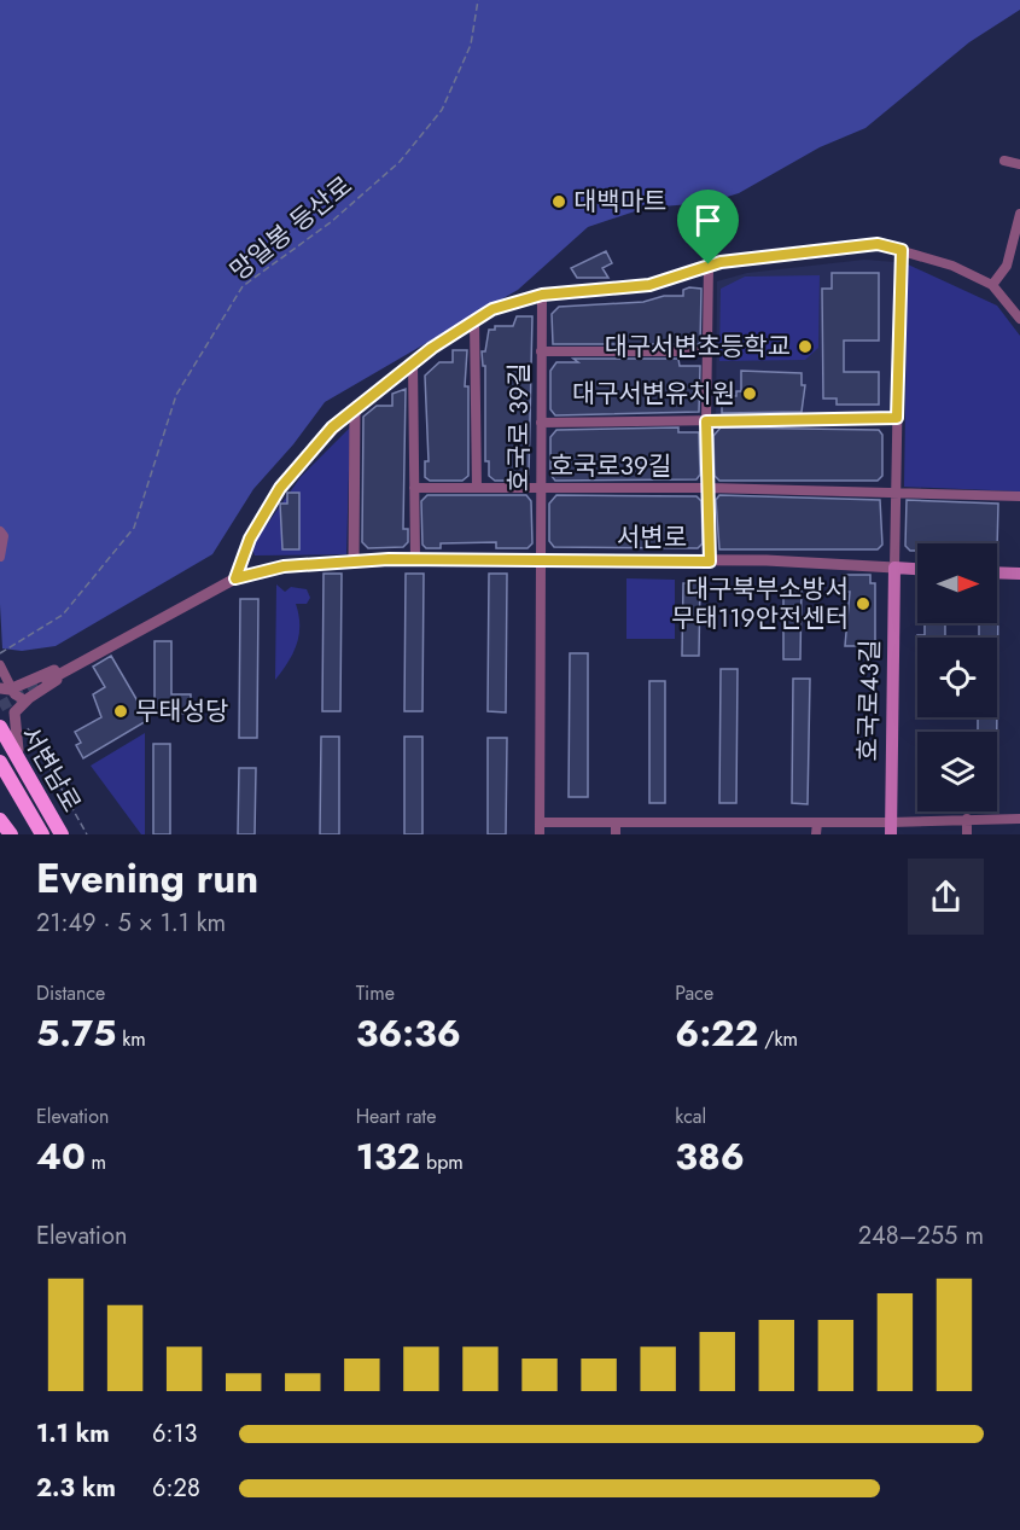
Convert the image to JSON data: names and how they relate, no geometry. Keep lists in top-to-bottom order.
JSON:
{
  "streets": {
    "highway": ["서변남로"],
    "main road": ["서변로", "호국로43길"],
    "street": ["호국로 39길", "호국로39길"],
    "path": ["망일봉 등산로"]
  },
  "crossings": [
    ["호국로 39길", "호국로39길"],
    ["호국로 39길", "서변로"],
    ["호국로39길", "호국로43길"],
    ["서변로", "호국로43길"]
  ],
  "places": [
    "대백마트",
    "대구서변초등학교",
    "대구서변유치원",
    "대구북부소방서 무태119안전센터",
    "무태성당"
  ],
  "north": "right",
  "page": {
    "heading": ["Evening run", "21:49 · 5 × 1.1 km"],
    "stats": [
      ["Distance", "5.75 km"],
      ["Time", "36:36"],
      ["Pace", "6:22 /km"],
      ["Elevation", "40 m"],
      ["Heart rate", "132 bpm"],
      ["kcal", "386"]
    ],
    "chart": ["Elevation", "248–255 m"],
    "list": [
      {
        "name": "1.1 km",
        "note": "6:13"
      },
      {
        "name": "2.3 km",
        "note": "6:28"
      }
    ]
  }
}
